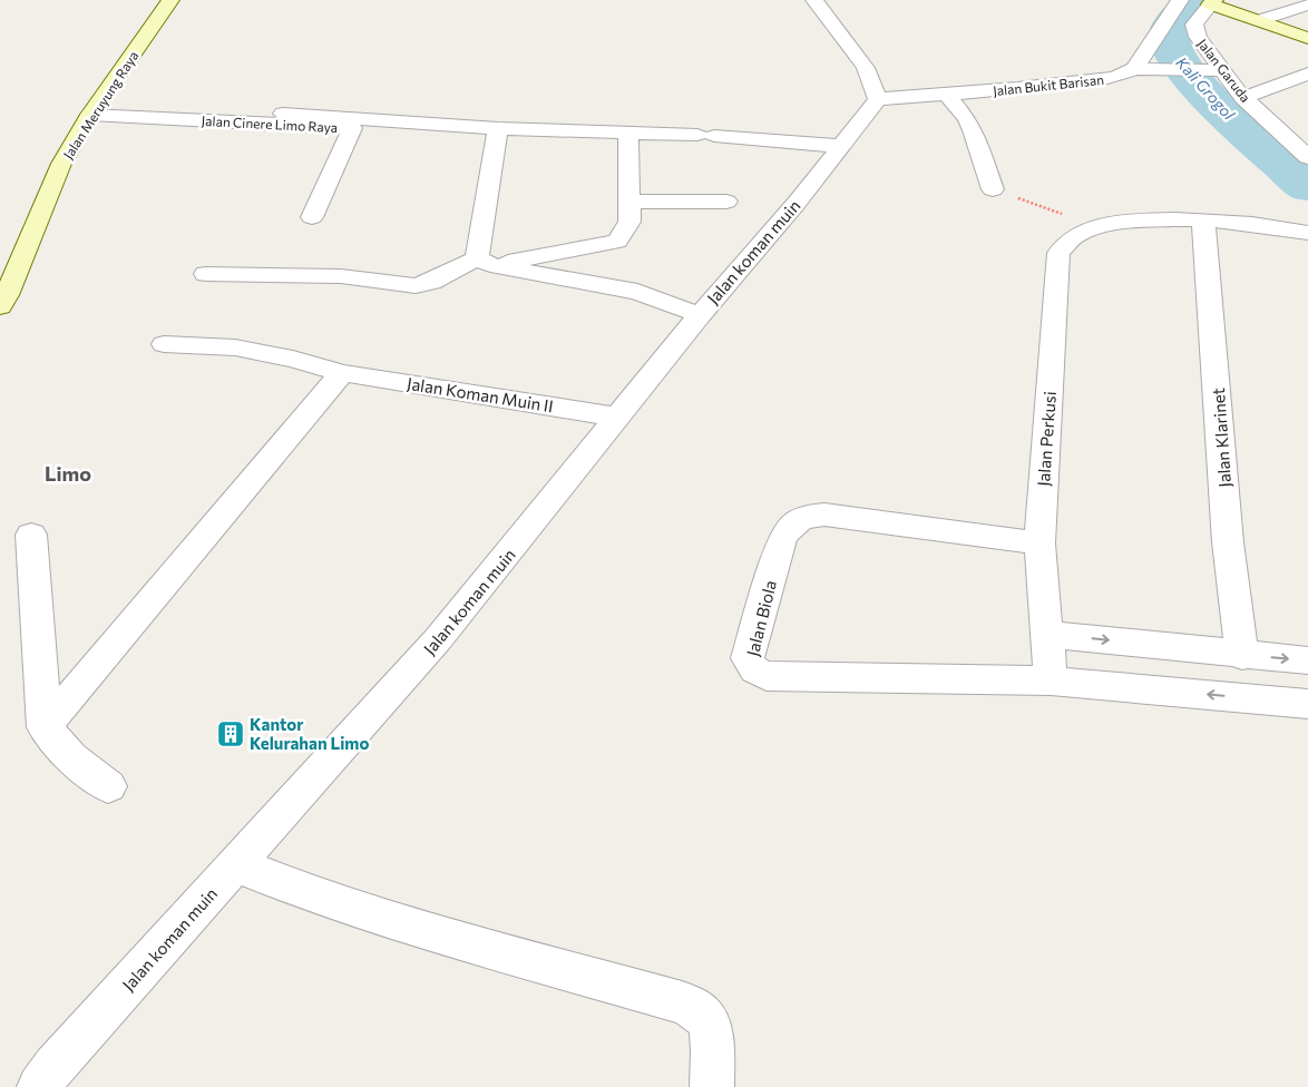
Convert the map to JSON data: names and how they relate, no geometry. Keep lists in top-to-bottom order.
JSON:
{
  "streets": {
    "main road": ["Jalan Meruyung Raya"],
    "street": [
      "Jalan Garuda",
      "Jalan Bukit Barisan",
      "Jalan Cinere Limo Raya",
      "Jalan koman muin",
      "Jalan Koman Muin II",
      "Jalan Klarinet",
      "Jalan Perkusi",
      "Jalan Biola"
    ]
  },
  "crossings": [
    ["Jalan Garuda", "Jalan Bukit Barisan"],
    ["Jalan Bukit Barisan", "Jalan koman muin"],
    ["Jalan Meruyung Raya", "Jalan Cinere Limo Raya"],
    ["Jalan koman muin", "Jalan Koman Muin II"],
    ["Jalan Perkusi", "Jalan Biola"]
  ],
  "districts": ["Limo"],
  "water": ["Kali Grogol"],
  "places": {
    "building": ["Kantor Kelurahan Limo"]
  }
}
